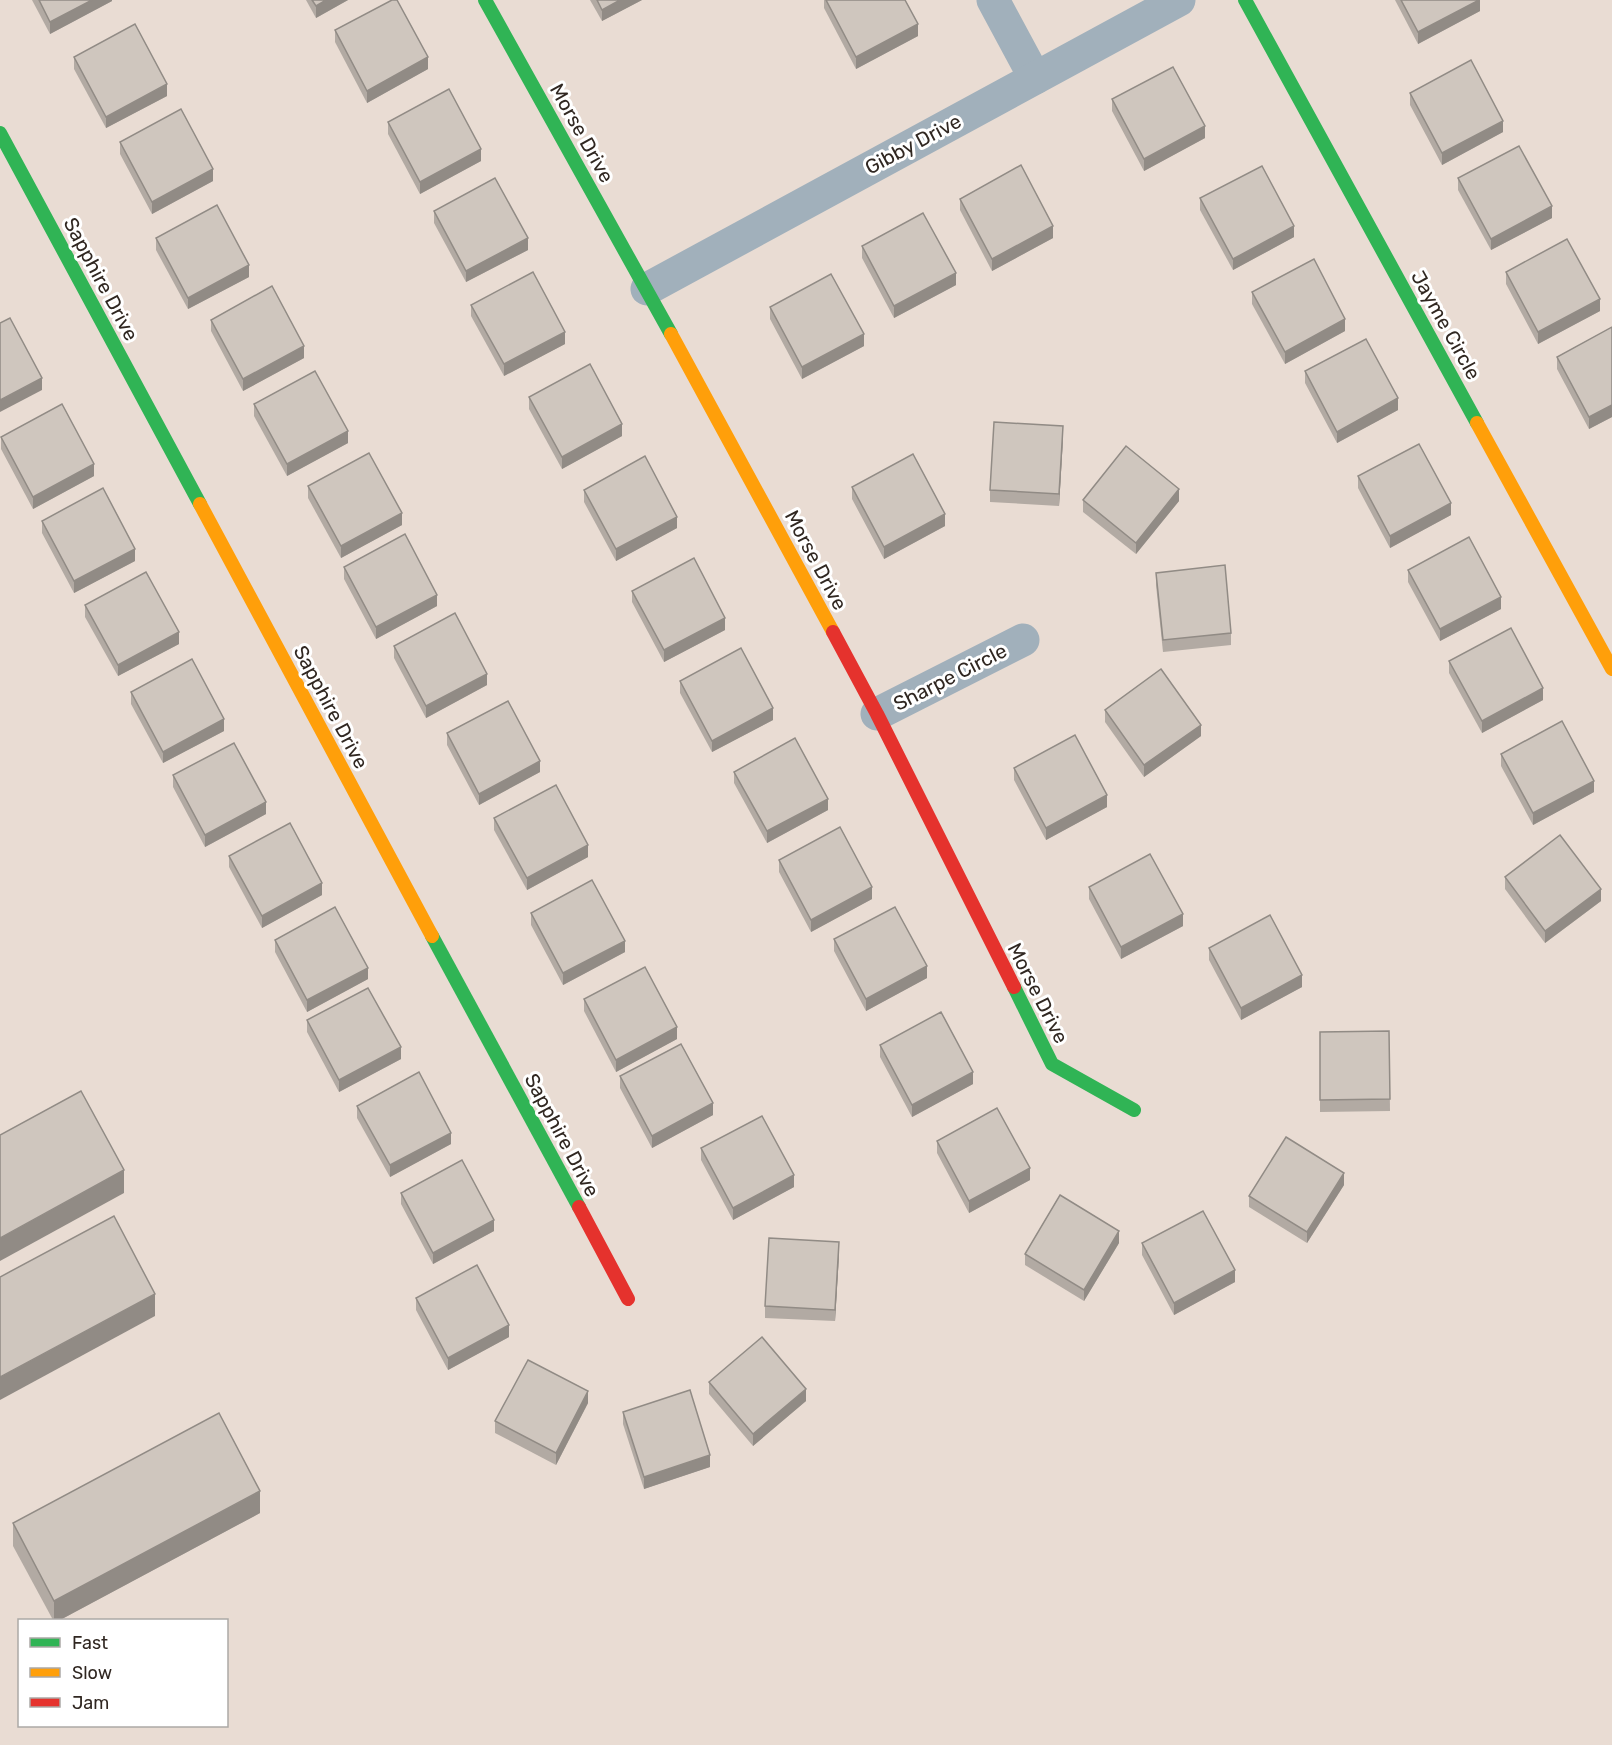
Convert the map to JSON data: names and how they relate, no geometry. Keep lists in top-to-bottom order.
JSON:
{
  "streets": {
    "street": [
      "Morse Drive",
      "Gibby Drive",
      "Sapphire Drive",
      "Jayme Circle",
      "Sharpe Circle"
    ]
  },
  "crossings": [
    ["Morse Drive", "Gibby Drive"],
    ["Morse Drive", "Sharpe Circle"]
  ],
  "legend": ["Fast", "Slow", "Jam"]
}
